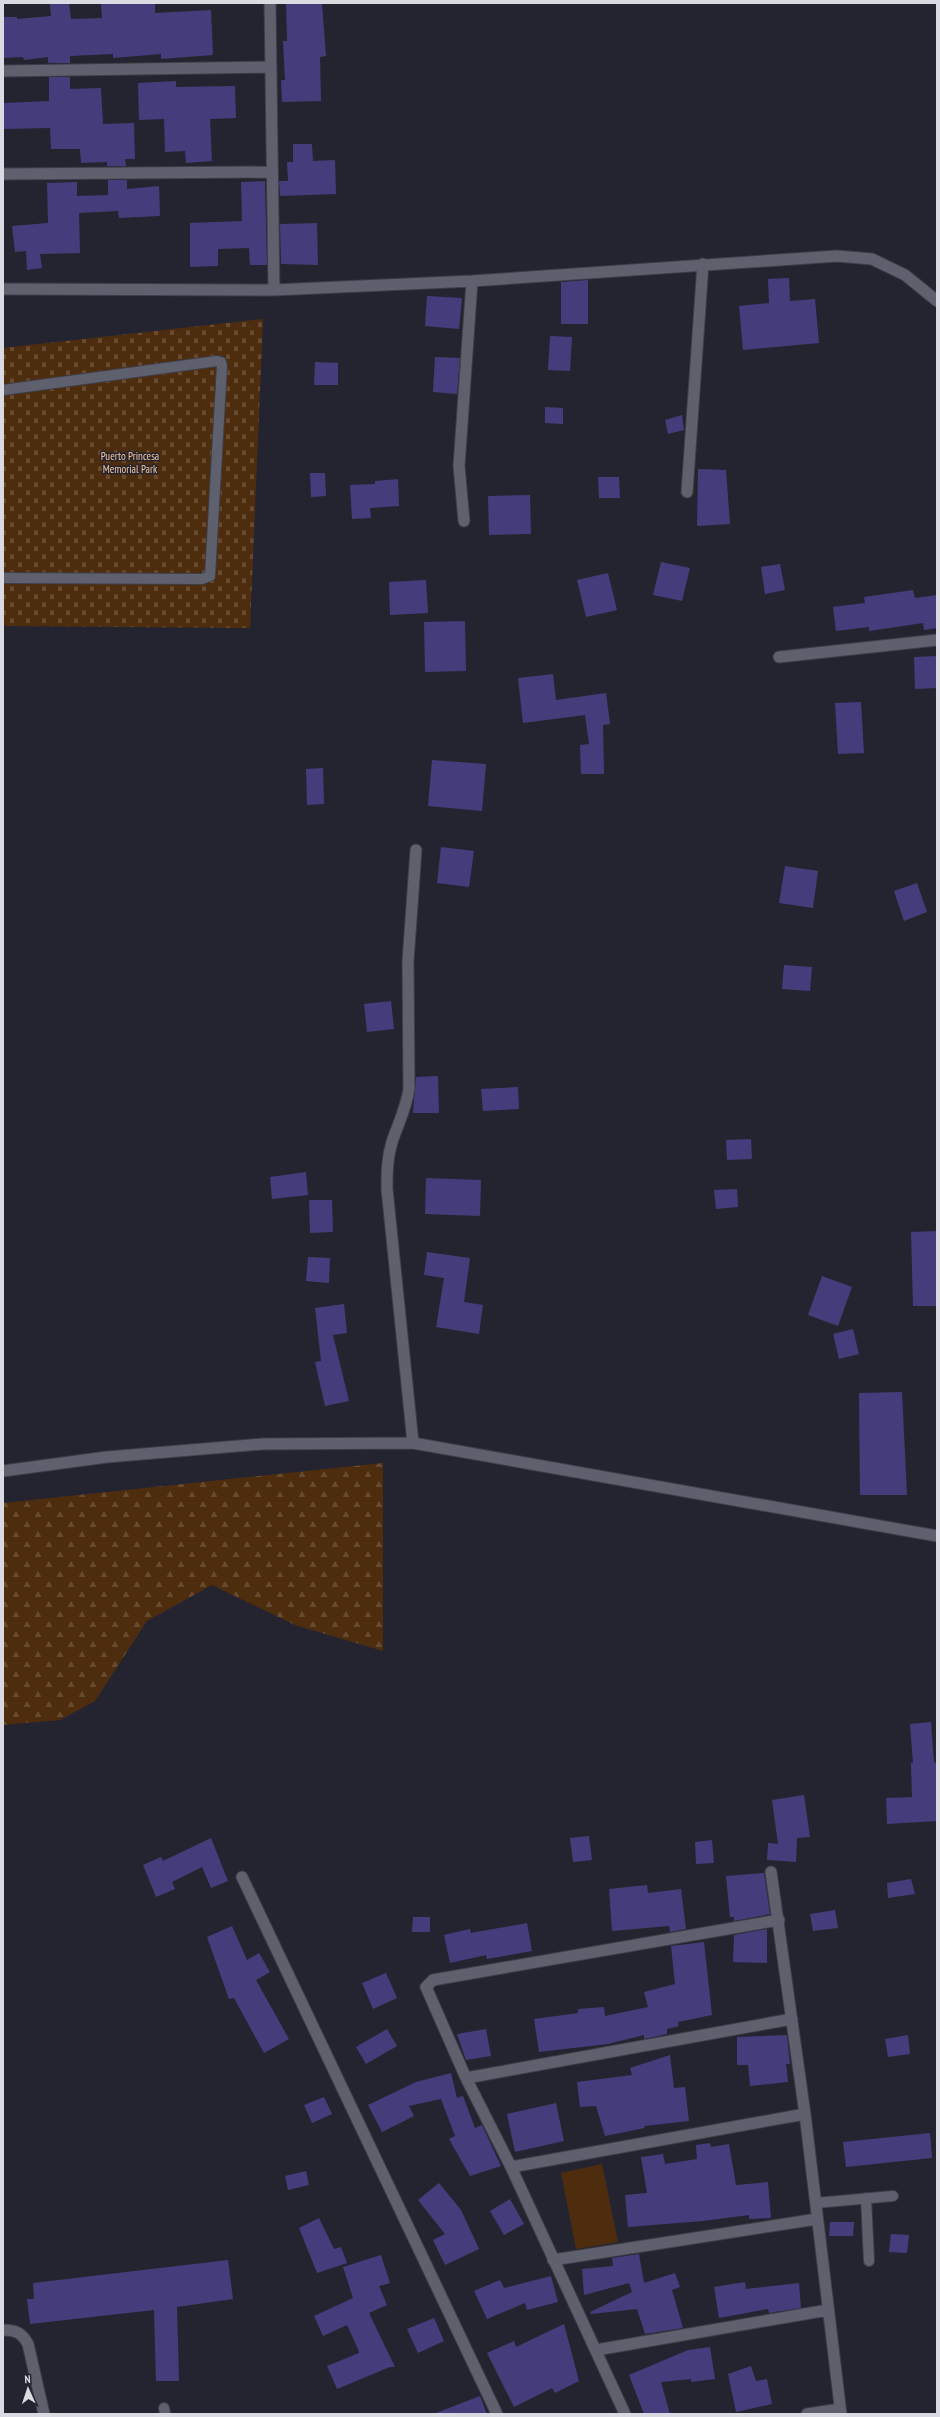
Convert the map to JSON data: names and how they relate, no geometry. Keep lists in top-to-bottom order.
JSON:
{
  "parks": ["Puerto Princesa Memorial Park"],
  "north": "top"
}
